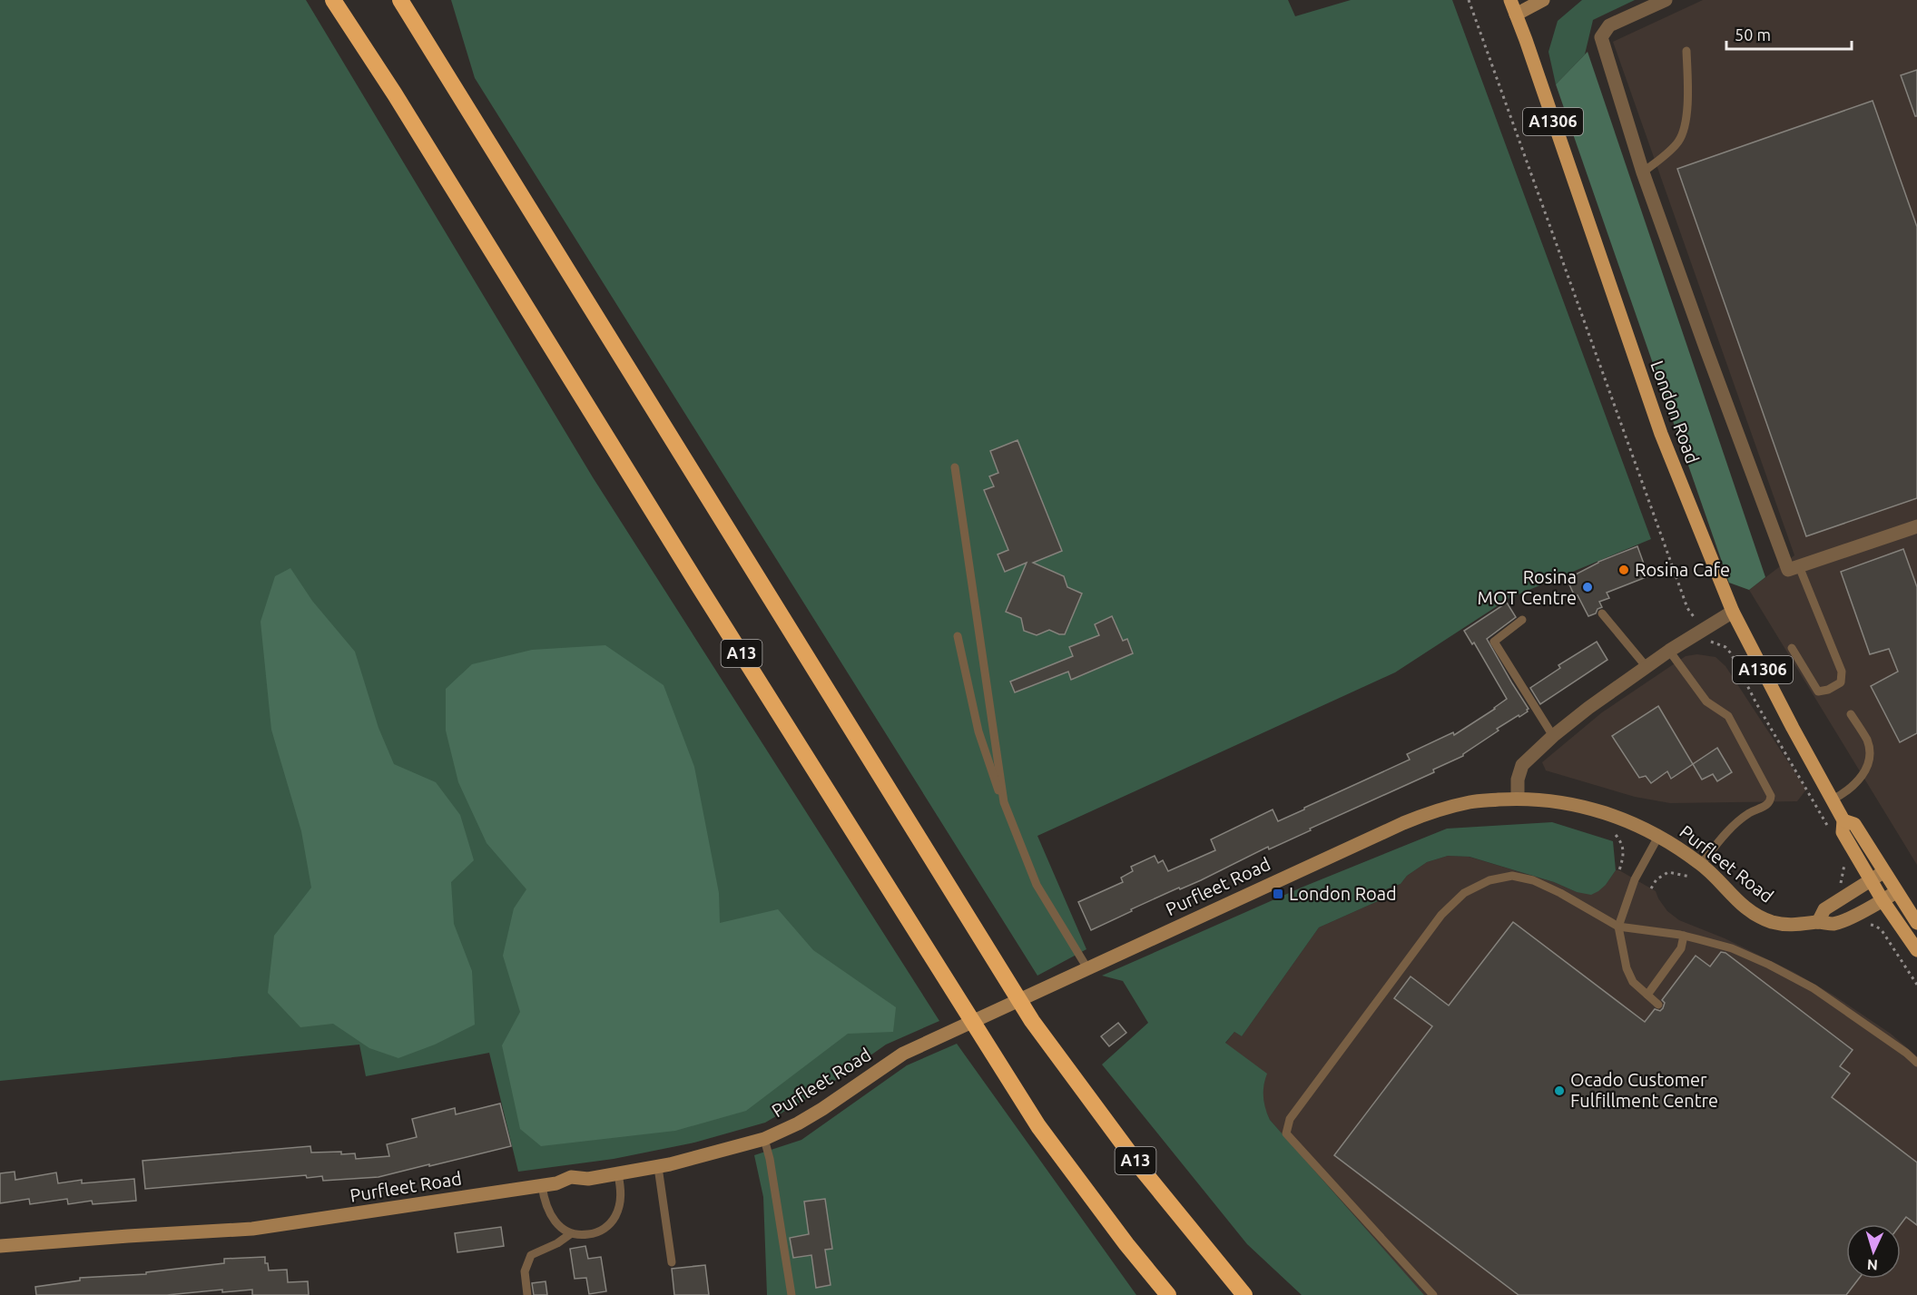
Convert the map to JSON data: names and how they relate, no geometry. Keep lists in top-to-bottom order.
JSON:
{
  "streets": {
    "highway": ["A13"],
    "main road": ["A1306", "London Road"],
    "street": ["Purfleet Road"]
  },
  "crossings": [
    ["London Road", "Purfleet Road"]
  ],
  "places": {
    "other": ["Rosina Cafe", "Rosina MOT Centre", "Ocado Customer Fulfillment Centre"],
    "transit": ["London Road"]
  },
  "scale_bar": "50 m",
  "north": "bottom"
}
